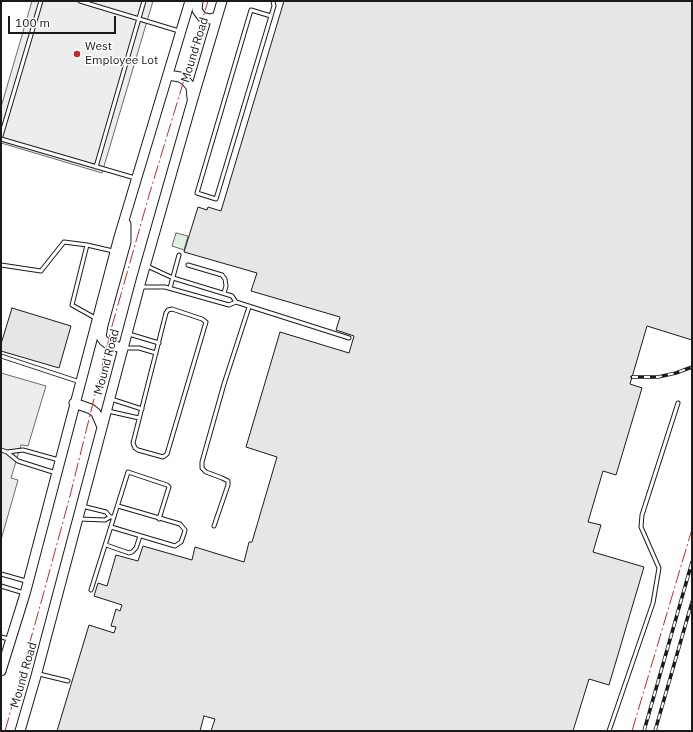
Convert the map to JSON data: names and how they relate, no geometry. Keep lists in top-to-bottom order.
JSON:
{
  "streets": {
    "main road": ["Mound Road"]
  },
  "places": ["West Employee Lot"],
  "scale_bar": "100 m"
}
